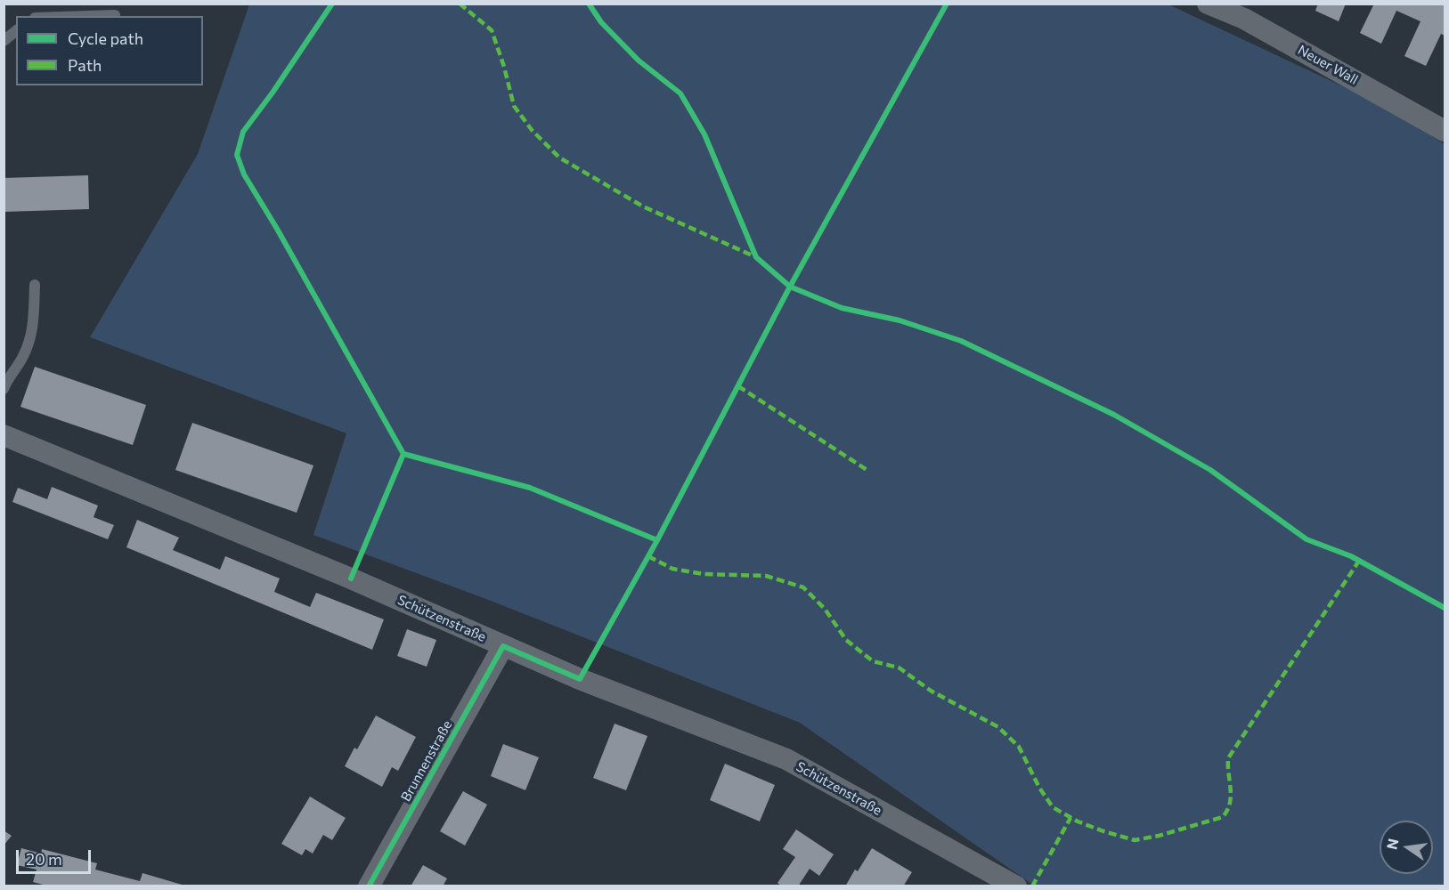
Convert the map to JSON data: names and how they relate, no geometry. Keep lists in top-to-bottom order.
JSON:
{
  "streets": {
    "street": ["Neuer Wall", "Schützenstraße", "Brunnenstraße"]
  },
  "crossings": [
    ["Schützenstraße", "Brunnenstraße"]
  ],
  "legend": ["Cycle path", "Path"],
  "scale_bar": "20 m",
  "north": "left"
}
